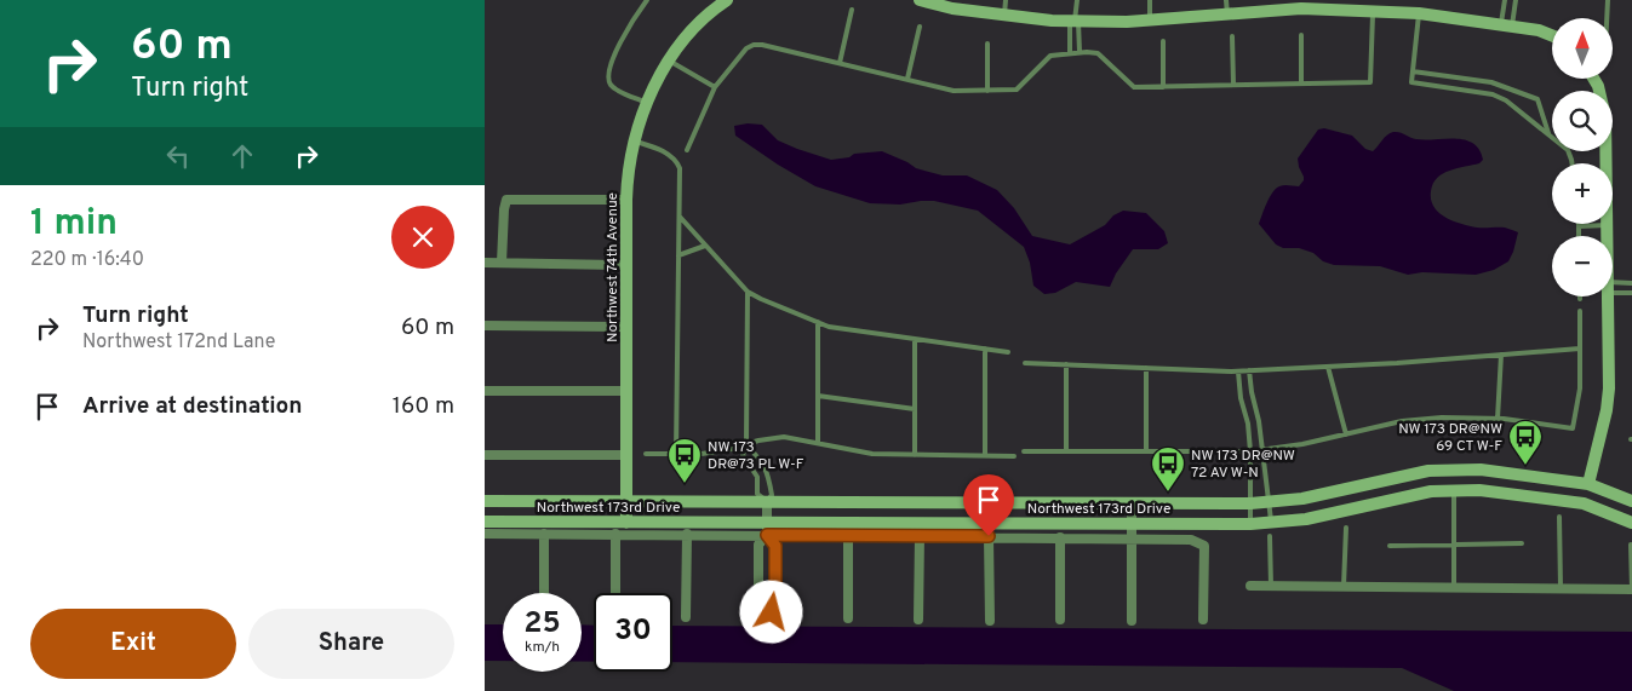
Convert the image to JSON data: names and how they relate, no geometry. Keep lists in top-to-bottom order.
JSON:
{
  "streets": {
    "street": ["Northwest 74th Avenue", "Northwest 173rd Drive"]
  },
  "crossings": [
    ["Northwest 74th Avenue", "Northwest 173rd Drive"]
  ],
  "places": {
    "bus stop": ["NW 173 DR@NW 69 CT W-F", "NW 173 DR@73 PL W-F", "NW 173 DR@NW 72 AV W-N"]
  },
  "north": "top",
  "page": {
    "turn": ["60 m", "Turn right"],
    "map_buttons": ["+", "−"],
    "heading": ["1 min", "220 m · 16:40"],
    "list": [
      {
        "name": "Turn right",
        "note": "Northwest 172nd Lane",
        "value": "60 m"
      },
      {
        "name": "Arrive at destination",
        "value": "160 m"
      }
    ],
    "speed": "25 km/h",
    "limit": "30",
    "buttons": ["Exit", "Share"]
  }
}
